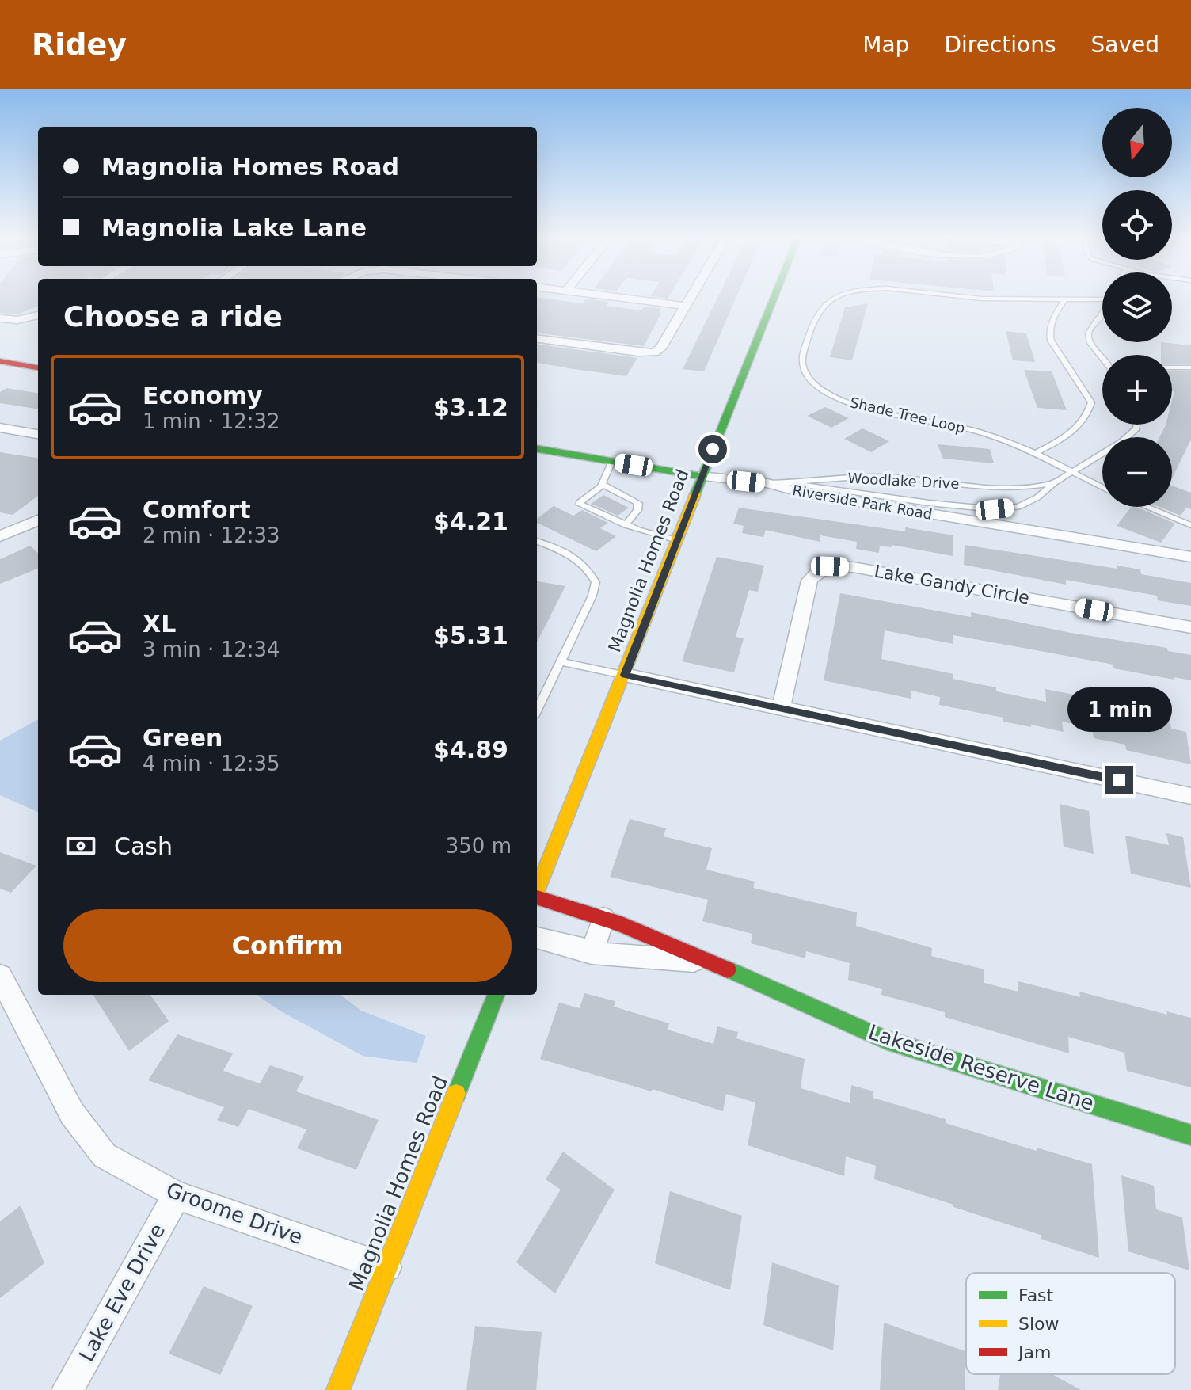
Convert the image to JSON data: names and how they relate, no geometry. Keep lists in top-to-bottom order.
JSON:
{
  "streets": {
    "street": [
      "Riverside Park Road",
      "Magnolia Homes Road",
      "Lake Gandy Circle",
      "Lakeside Reserve Lane",
      "Groome Drive",
      "Lake Eve Drive"
    ],
    "lane": ["Shade Tree Loop", "Woodlake Drive"]
  },
  "crossings": [
    ["Shade Tree Loop", "Woodlake Drive"],
    ["Woodlake Drive", "Riverside Park Road"],
    ["Riverside Park Road", "Magnolia Homes Road"],
    ["Magnolia Homes Road", "Groome Drive"],
    ["Groome Drive", "Lake Eve Drive"]
  ],
  "legend": ["Fast", "Slow", "Jam"],
  "north": "bottom",
  "page": {
    "header": "Ridey",
    "nav": ["Map", "Directions", "Saved"],
    "map_buttons": ["+", "−"],
    "banner": ["Magnolia Homes Road", "Magnolia Lake Lane"],
    "heading": "Choose a ride",
    "list": [
      {
        "name": "Economy",
        "note": "1 min · 12:32",
        "value": "$3.12"
      },
      {
        "name": "Comfort",
        "note": "2 min · 12:33",
        "value": "$4.21"
      },
      {
        "name": "XL",
        "note": "3 min · 12:34",
        "value": "$5.31"
      },
      {
        "name": "Green",
        "note": "4 min · 12:35",
        "value": "$4.89"
      }
    ],
    "bubble": "1 min",
    "pay": ["Cash", "350 m"],
    "buttons": "Confirm"
  }
}
